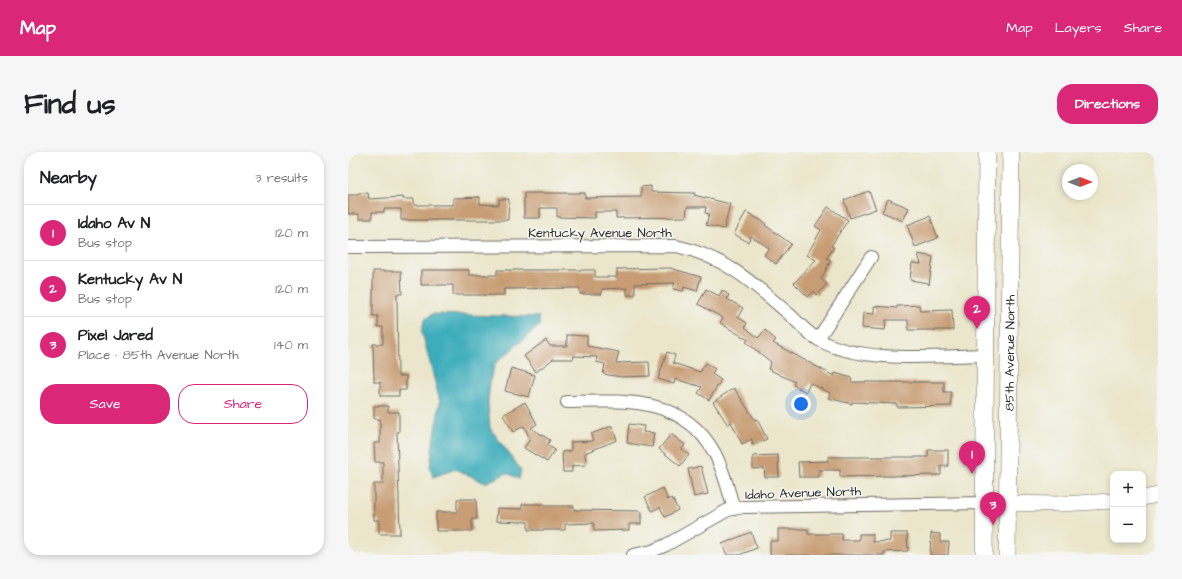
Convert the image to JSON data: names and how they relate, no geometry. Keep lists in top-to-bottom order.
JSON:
{
  "streets": {
    "main road": ["85th Avenue North"],
    "street": ["Kentucky Avenue North", "Idaho Avenue North"]
  },
  "crossings": [
    ["Kentucky Avenue North", "85th Avenue North"],
    ["85th Avenue North", "Idaho Avenue North"]
  ],
  "north": "right",
  "page": {
    "header": "Map",
    "nav": ["Map", "Layers", "Share"],
    "buttons": [
      "Directions",
      ["Save", "Share"]
    ],
    "title": "Find us",
    "heading": ["Nearby", "3 results"],
    "list": [
      {
        "mark": "1",
        "name": "Idaho Av N",
        "note": "Bus stop",
        "value": "120 m"
      },
      {
        "mark": "2",
        "name": "Kentucky Av N",
        "note": "Bus stop",
        "value": "120 m"
      },
      {
        "mark": "3",
        "name": "Pixel Jared",
        "note": "Place · 85th Avenue North",
        "value": "140 m"
      }
    ],
    "pins": ["2", "1", "3"],
    "map_buttons": ["+", "−"]
  }
}
